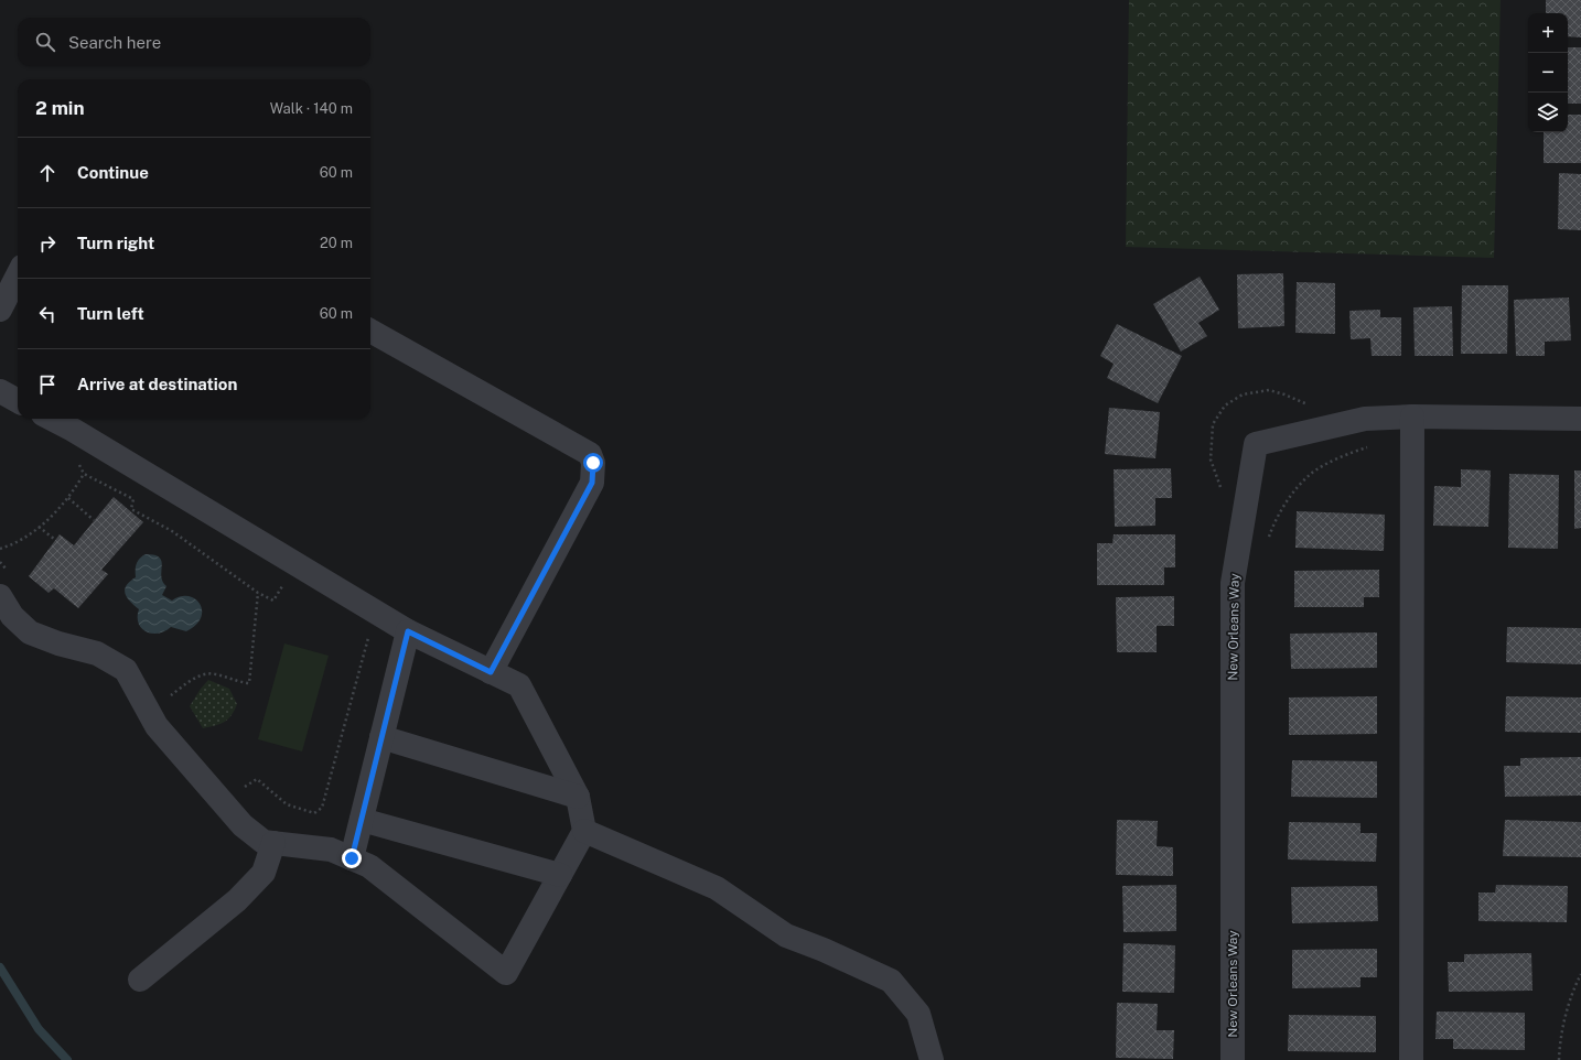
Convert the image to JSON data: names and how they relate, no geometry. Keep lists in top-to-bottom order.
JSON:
{
  "streets": {
    "street": ["New Orleans Way"]
  },
  "page": {
    "map_buttons": ["+", "−"],
    "search": "Search here",
    "heading": ["2 min", "Walk · 140 m"],
    "list": [
      ["Continue", "60 m"],
      ["Turn right", "20 m"],
      ["Turn left", "60 m"],
      "Arrive at destination"
    ]
  }
}
